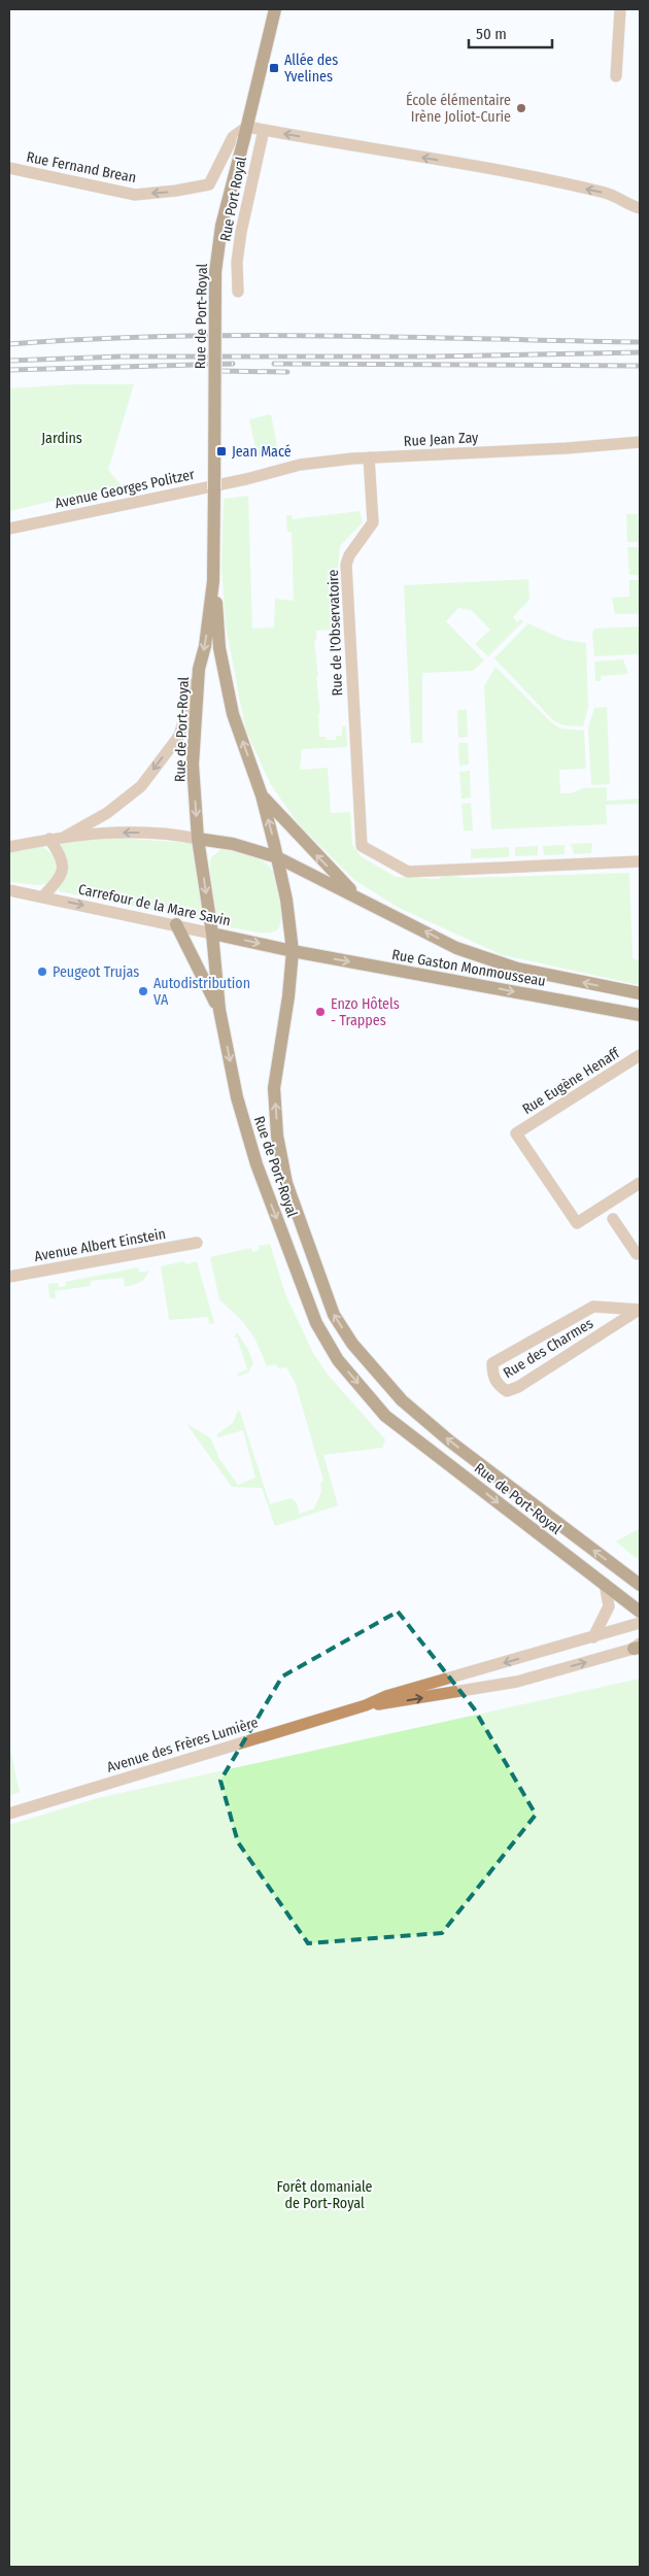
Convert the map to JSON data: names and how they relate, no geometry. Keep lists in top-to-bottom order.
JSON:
{
  "streets": {
    "main road": ["Rue de Port-Royal", "Carrefour de la Mare Savin", "Rue Gaston Monmousseau"],
    "street": [
      "Rue Fernand Brean",
      "Rue Port Royal",
      "Rue Jean Zay",
      "Avenue Georges Politzer",
      "Rue de l'Observatoire",
      "Rue Eugène Henaff",
      "Avenue Albert Einstein",
      "Rue des Charmes",
      "Avenue des Frères Lumière"
    ]
  },
  "crossings": [
    ["Rue Fernand Brean", "Rue de Port-Royal"],
    ["Rue de Port-Royal", "Carrefour de la Mare Savin"],
    ["Rue de Port-Royal", "Rue Gaston Monmousseau"],
    ["Rue Jean Zay", "Avenue Georges Politzer"],
    ["Rue Jean Zay", "Rue de l'Observatoire"],
    ["Carrefour de la Mare Savin", "Rue Gaston Monmousseau"]
  ],
  "one_way": ["Rue Fernand Brean"],
  "parks": ["Jardins", "Forêt domaniale de Port-Royal"],
  "places": {
    "transit": ["Allée des Yvelines", "Jean Macé"],
    "other": [
      "École élémentaire Irène Joliot-Curie",
      "Peugeot Trujas",
      "Autodistribution VA",
      "Enzo Hôtels - Trappes"
    ]
  },
  "scale_bar": "50 m"
}
